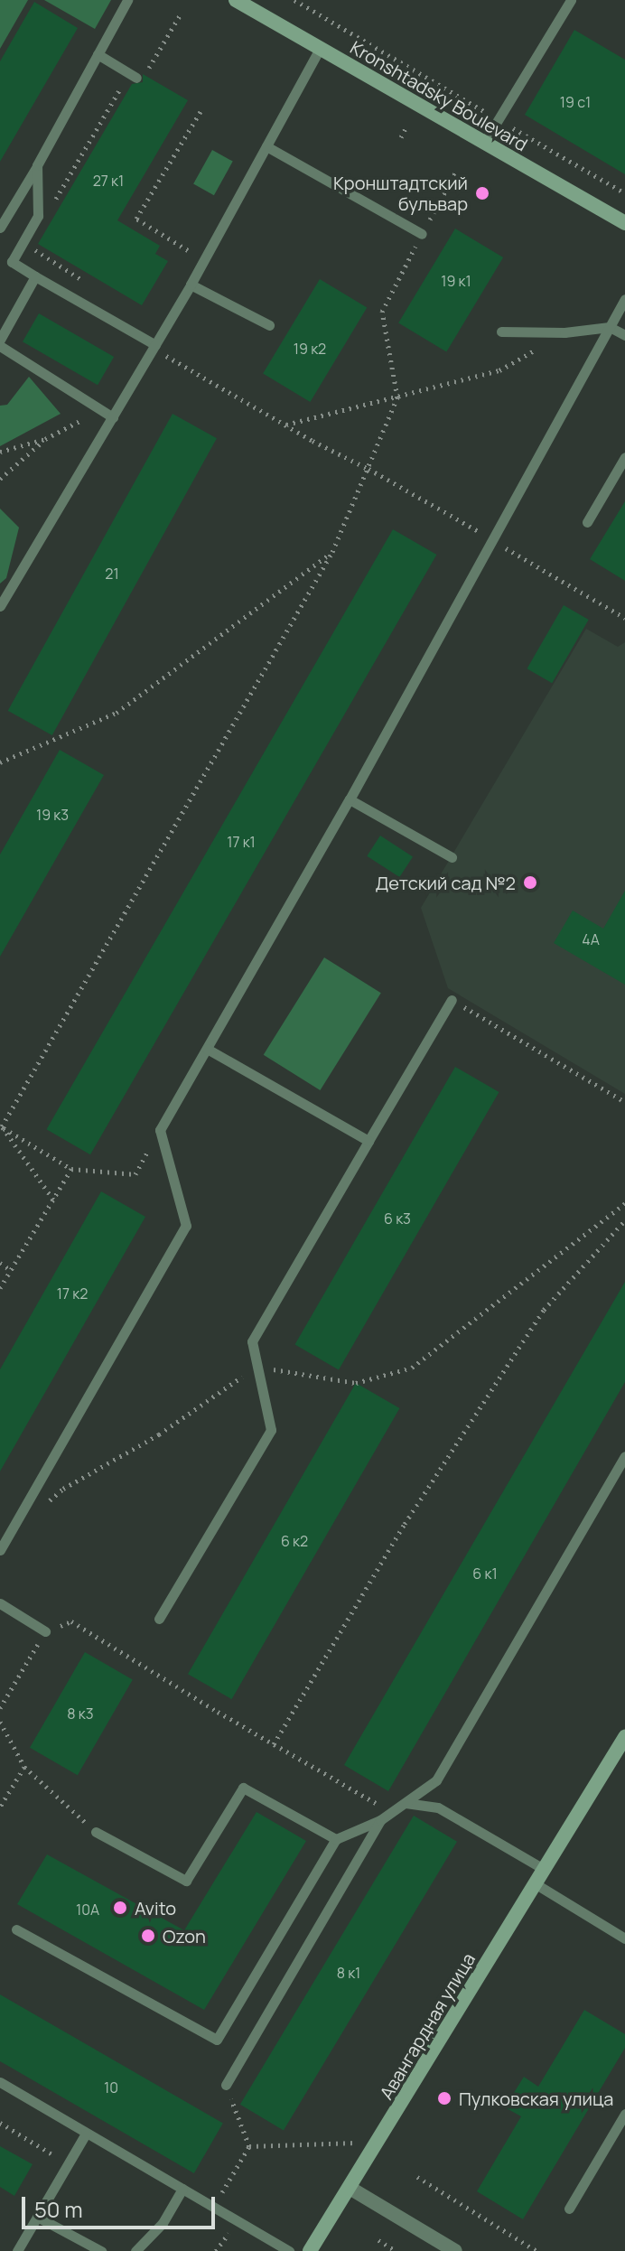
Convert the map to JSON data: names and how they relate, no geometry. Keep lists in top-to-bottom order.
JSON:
{
  "streets": {
    "main road": ["Kronshtadsky Boulevard", "Авангардная улица"]
  },
  "places": [
    "Кронштадтский бульвар",
    "Детский сад №2",
    "Avito",
    "Ozon",
    "Пулковская улица"
  ],
  "house_numbers": [
    "19 с1",
    "27 к1",
    "19 к1",
    "19 к2",
    "21",
    "19 к3",
    "17 к1",
    "4А",
    "6 к3",
    "17 к2",
    "6 к2",
    "6 к1",
    "8 к3",
    "10А",
    "8 к1",
    "10"
  ],
  "scale_bar": "50 m"
}
